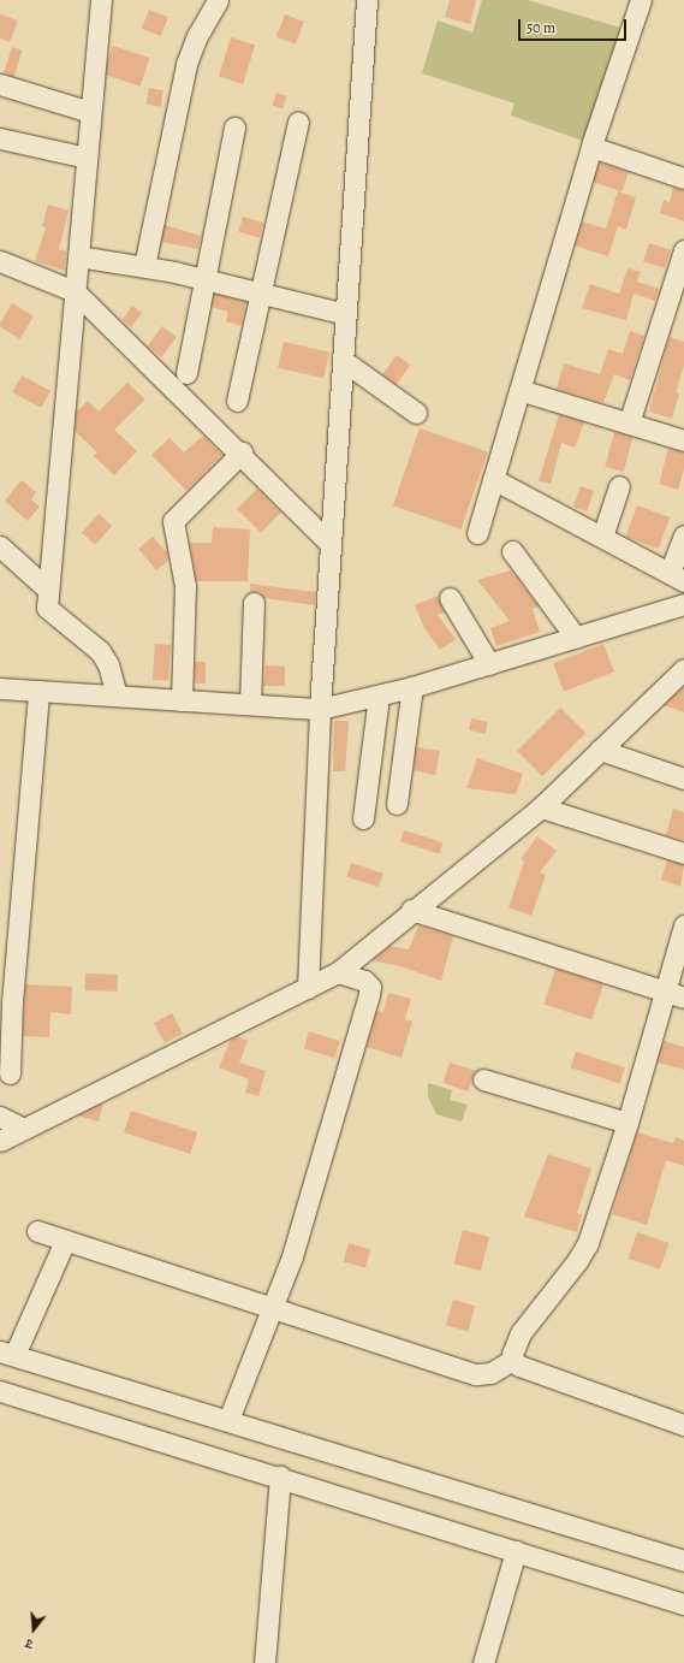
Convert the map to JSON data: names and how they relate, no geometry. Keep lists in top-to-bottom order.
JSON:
{
  "scale_bar": "50 m",
  "north": "bottom"
}
